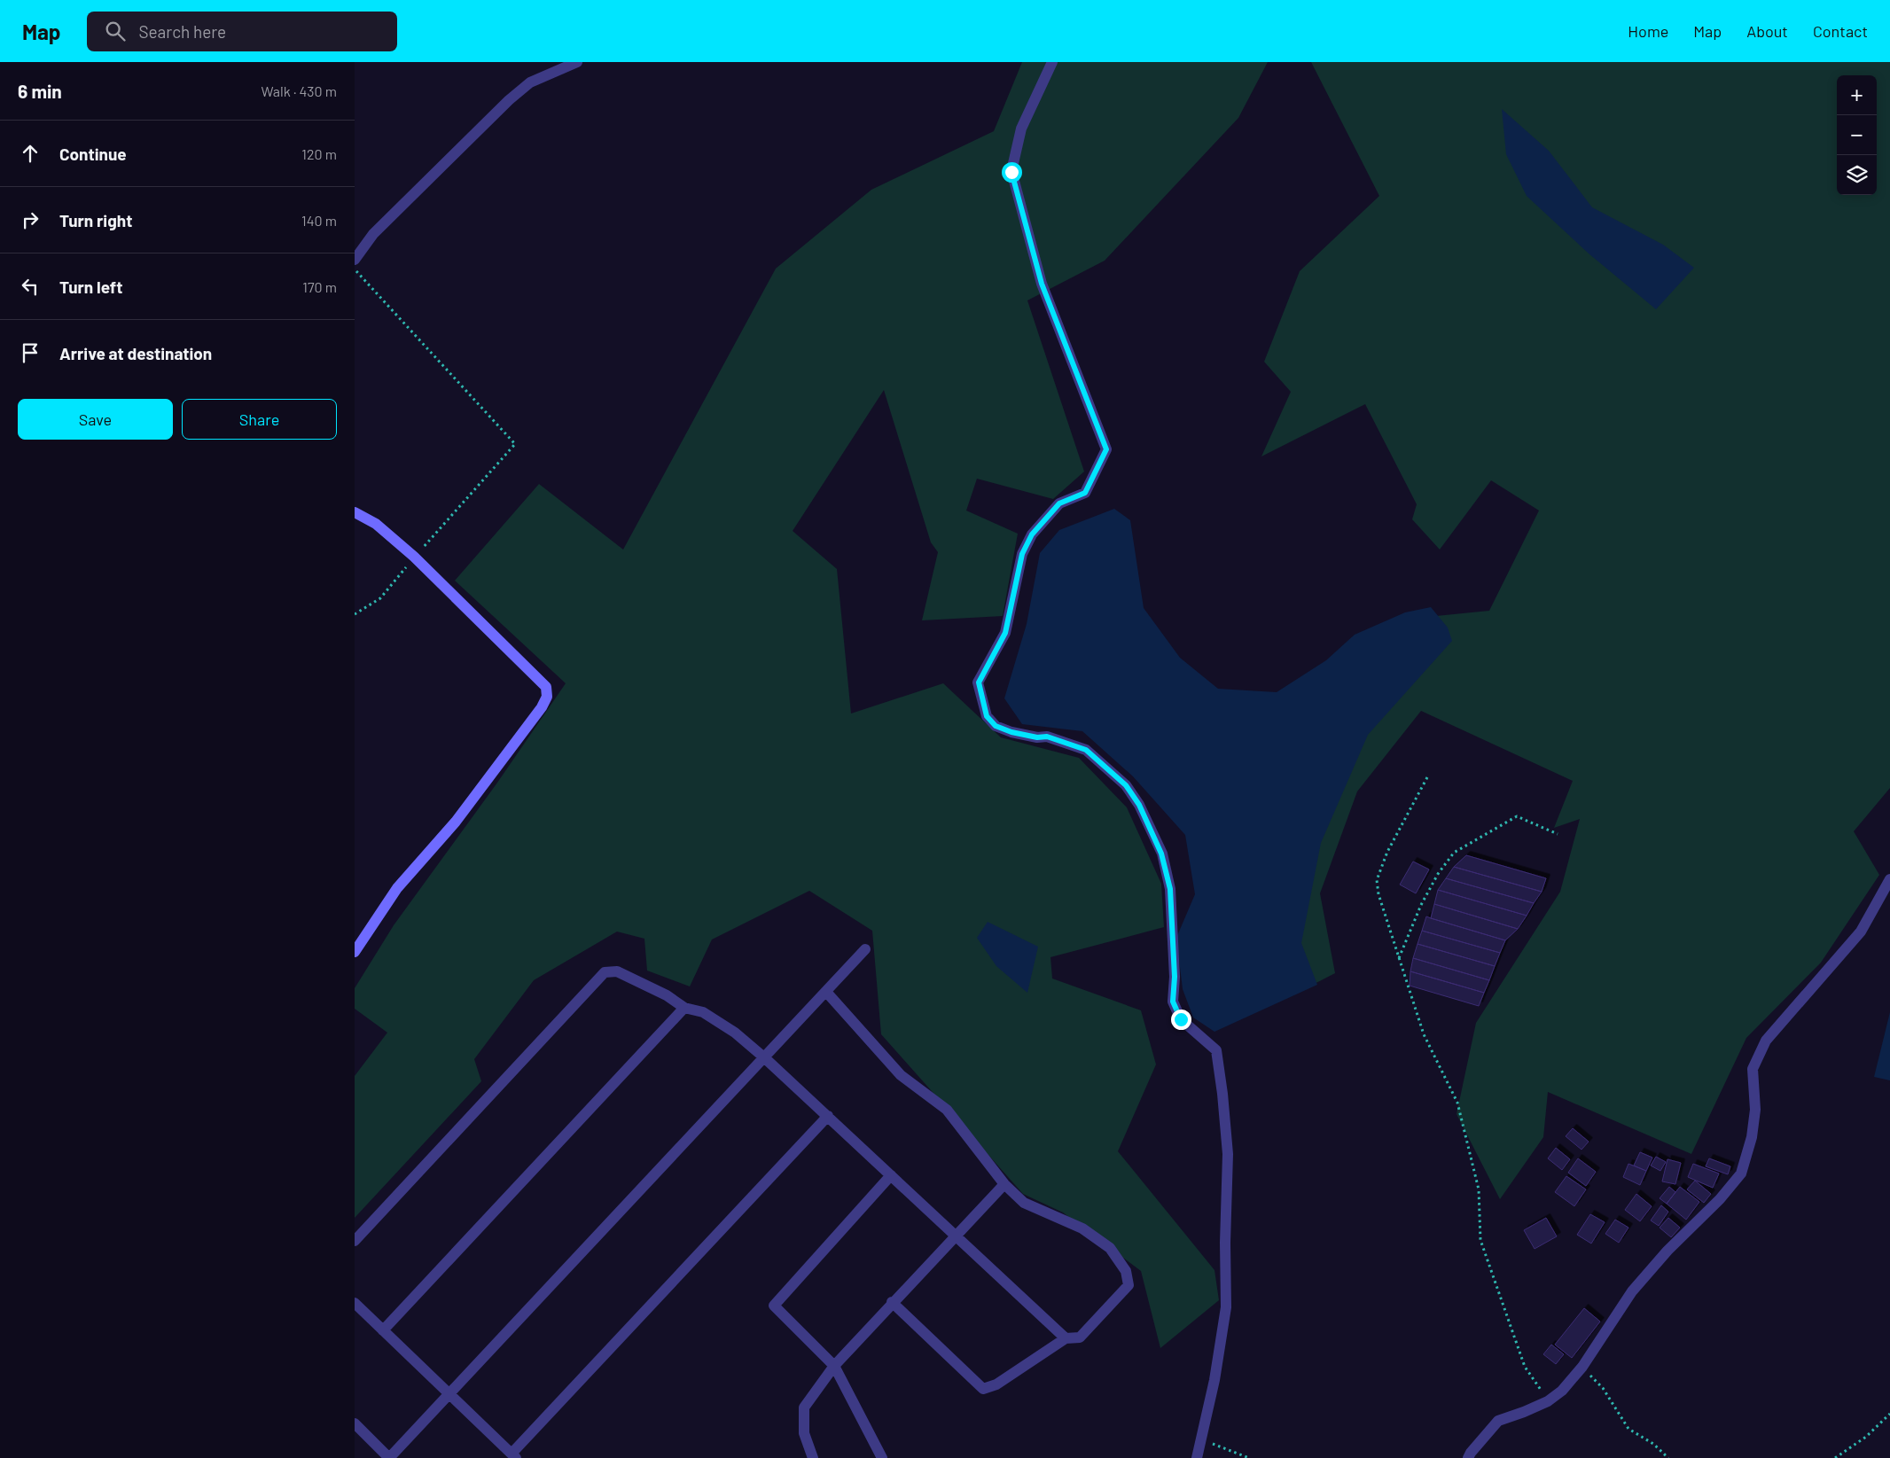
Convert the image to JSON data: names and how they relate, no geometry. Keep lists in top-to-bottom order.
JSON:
{
  "page": {
    "header": "Map",
    "search": "Search here",
    "nav": [
      "Home",
      "Map",
      "About",
      "Contact"
    ],
    "heading": ["6 min", "Walk · 430 m"],
    "map_buttons": ["+", "−"],
    "list": [
      ["Continue", "120 m"],
      ["Turn right", "140 m"],
      ["Turn left", "170 m"],
      "Arrive at destination"
    ],
    "buttons": ["Save", "Share"]
  }
}
